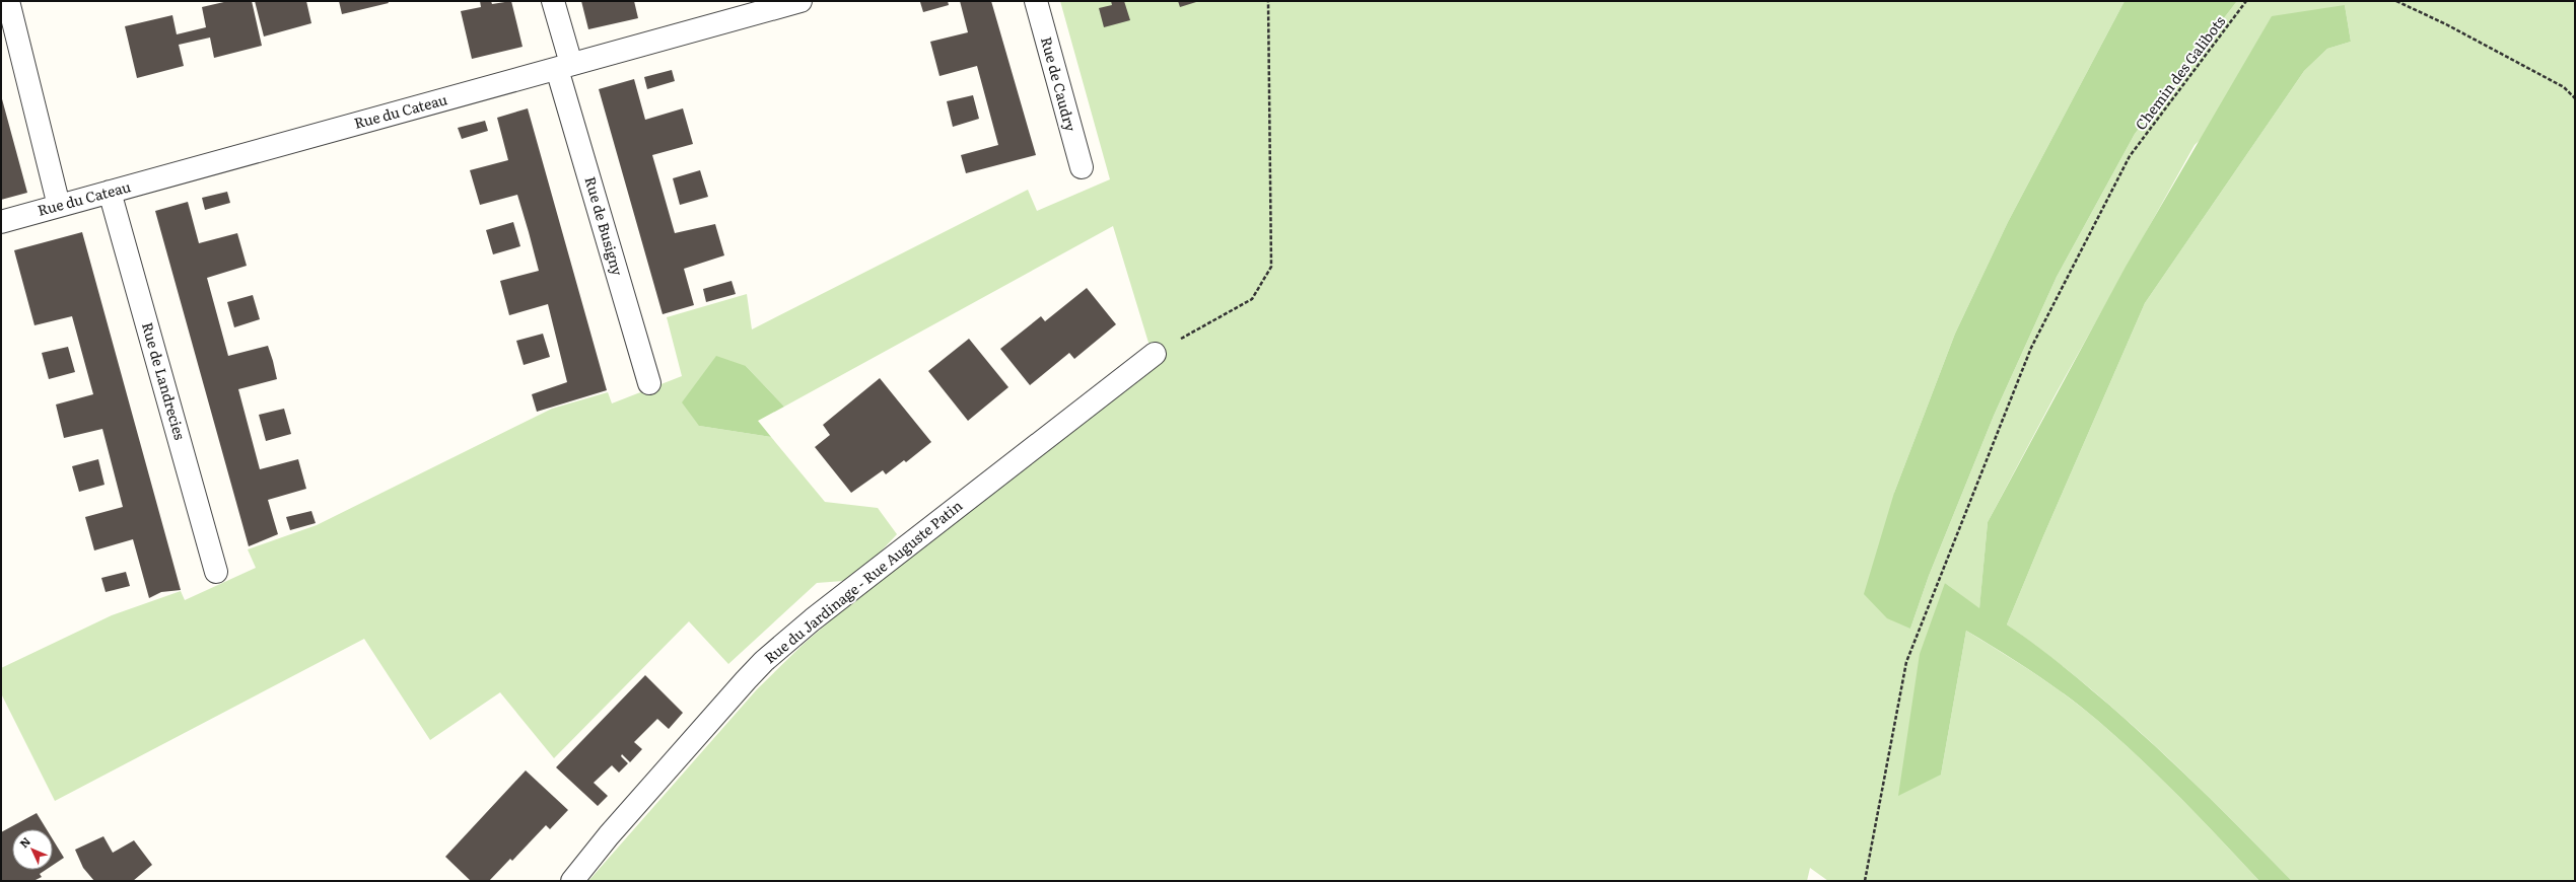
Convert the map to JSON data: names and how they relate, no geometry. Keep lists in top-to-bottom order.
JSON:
{
  "streets": {
    "street": [
      "Rue de Caudry",
      "Rue du Cateau",
      "Rue de Busigny",
      "Rue de Landrecies",
      "Rue du Jardinage - Rue Auguste Patin"
    ],
    "path": ["Chemin des Galibots"]
  },
  "crossings": [
    ["Rue du Cateau", "Rue de Busigny"],
    ["Rue du Cateau", "Rue de Landrecies"]
  ],
  "north": "top left"
}
